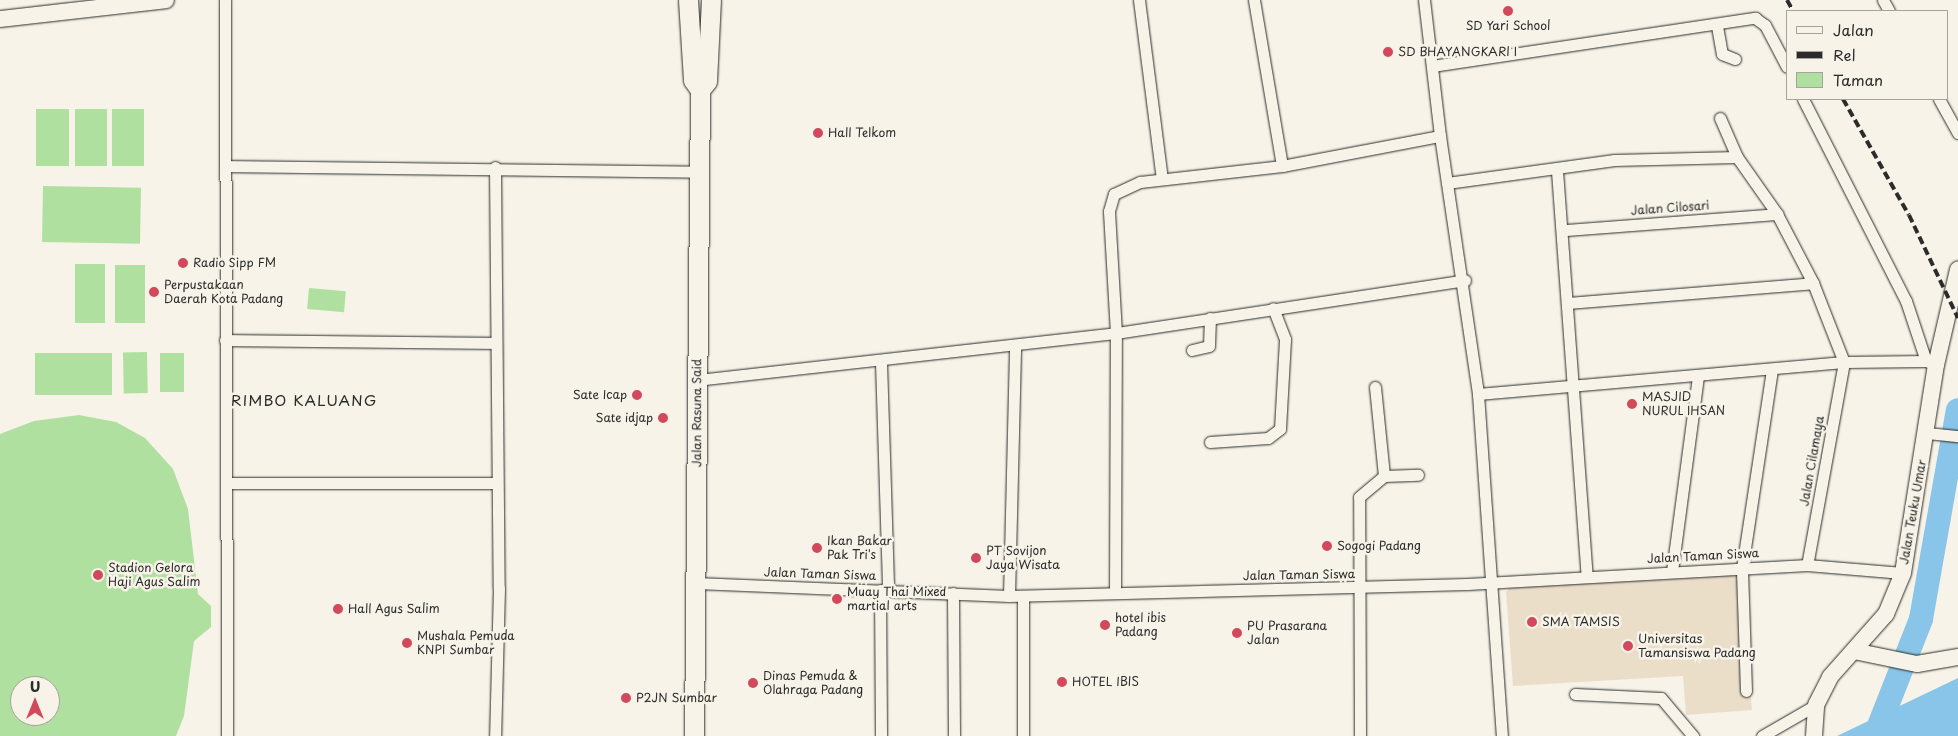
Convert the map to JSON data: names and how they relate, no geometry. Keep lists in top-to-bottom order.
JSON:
{
  "streets": {
    "main road": ["Jalan Rasuna Said", "Jalan Teuku Umar"],
    "street": ["Jalan Cilosari", "Jalan Cilamaya", "Jalan Taman Siswa"]
  },
  "crossings": [
    ["Jalan Rasuna Said", "Jalan Taman Siswa"],
    ["Jalan Cilamaya", "Jalan Taman Siswa"],
    ["Jalan Teuku Umar", "Jalan Taman Siswa"]
  ],
  "districts": ["RIMBO KALUANG"],
  "places": [
    "SD Yari School",
    "SD BHAYANGKARI I",
    "Hall Telkom",
    "Radio Sipp FM",
    "Perpustakaan Daerah Kota Padang",
    "Sate Icap",
    "MASJID NURUL IHSAN",
    "Sate idjap",
    "Sogogi Padang",
    "Ikan Bakar Pak Tri's",
    "PT Sovijon Jaya Wisata",
    "Stadion Gelora Haji Agus Salim",
    "Muay Thai Mixed martial arts",
    "Hall Agus Salim",
    "SMA TAMSIS",
    "hotel ibis Padang",
    "PU Prasarana Jalan",
    "Mushala Pemuda KNPI Sumbar",
    "Universitas Tamansiswa Padang",
    "HOTEL IBIS",
    "Dinas Pemuda & Olahraga Padang",
    "P2JN Sumbar"
  ],
  "legend": ["Jalan", "Rel", "Taman"],
  "north": "top"
}
